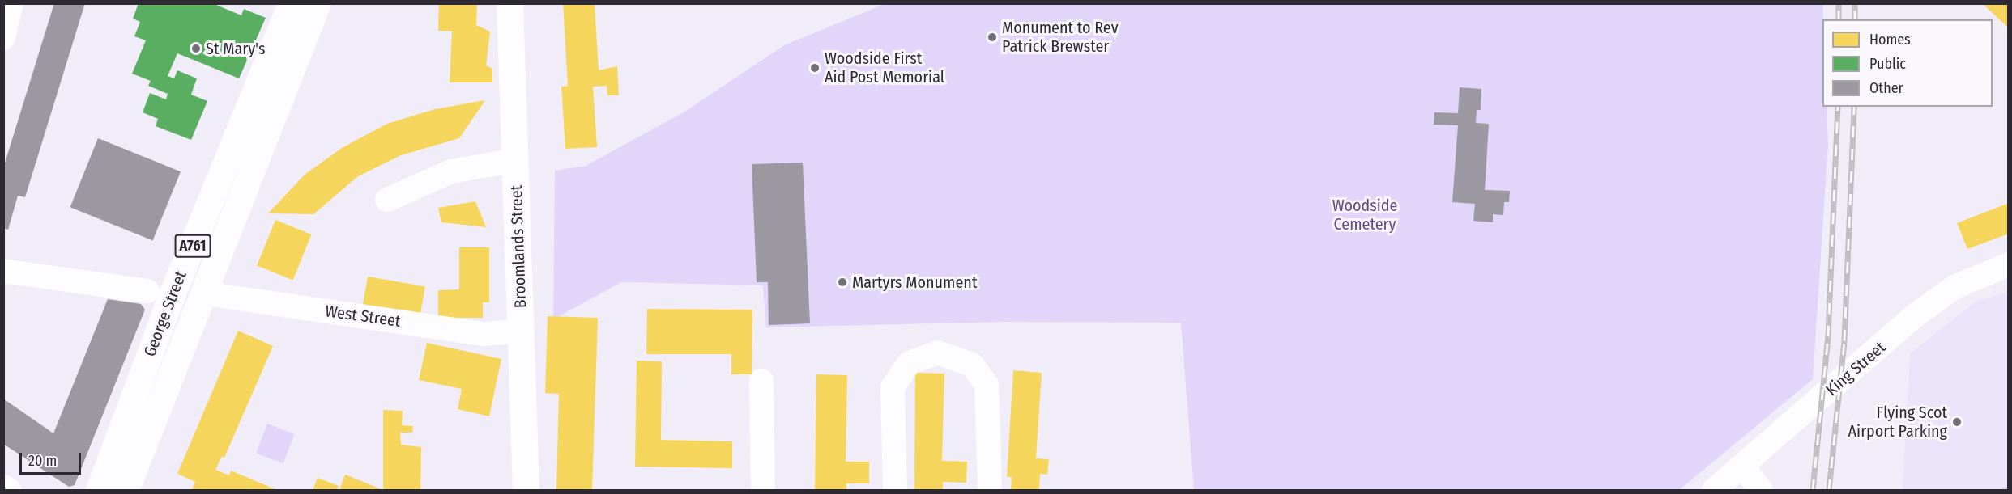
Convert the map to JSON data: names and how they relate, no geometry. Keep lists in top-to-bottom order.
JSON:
{
  "streets": {
    "main road": ["A761", "Broomlands Street", "George Street"],
    "street": ["West Street", "King Street"]
  },
  "crossings": [
    ["Broomlands Street", "West Street"],
    ["George Street", "West Street"]
  ],
  "parks": ["Woodside Cemetery"],
  "places": [
    "Monument to Rev Patrick Brewster",
    "St Mary's",
    "Woodside First Aid Post Memorial",
    "Martyrs Monument",
    "Flying Scot Airport Parking"
  ],
  "legend": ["Homes", "Public", "Other"],
  "scale_bar": "20 m"
}
